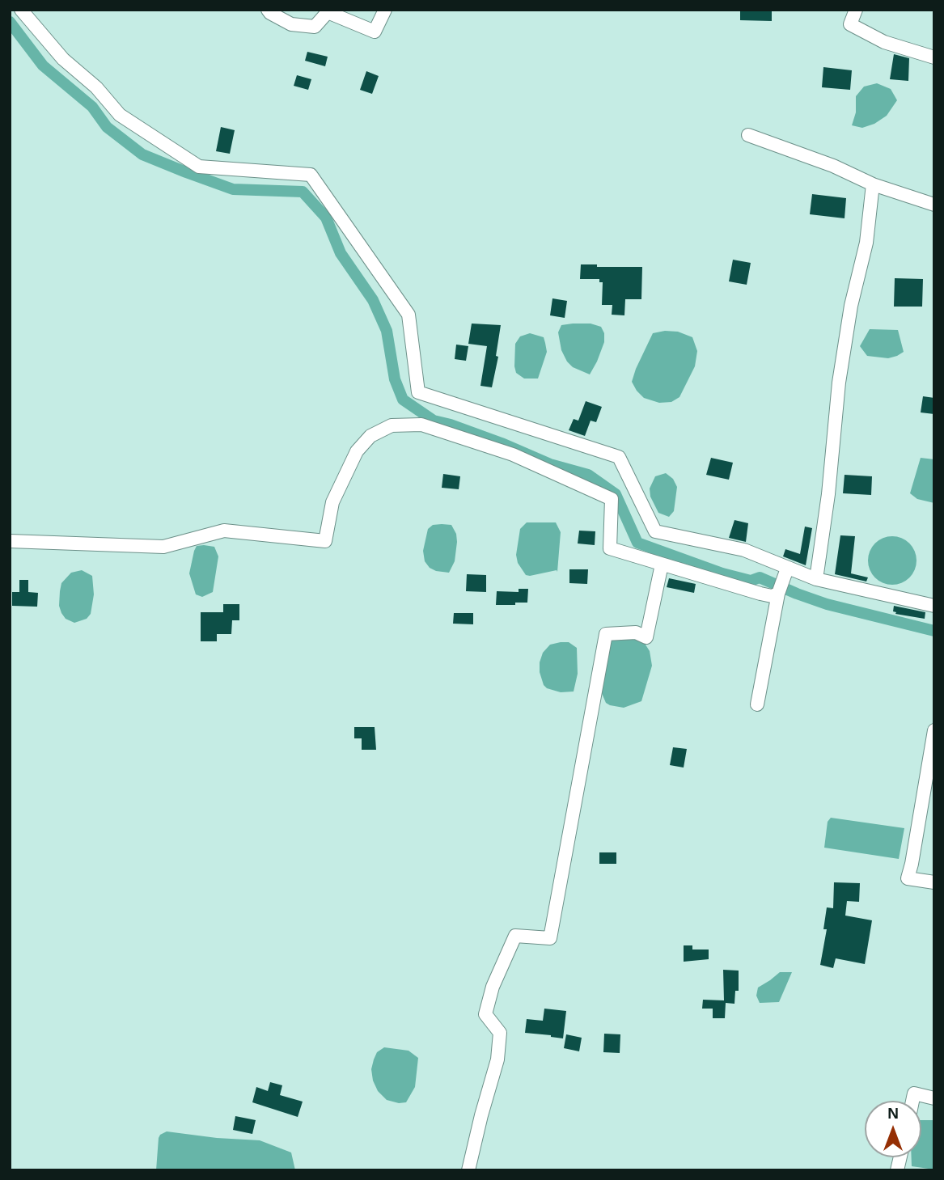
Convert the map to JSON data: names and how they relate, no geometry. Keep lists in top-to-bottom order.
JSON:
{
  "north": "top"
}
